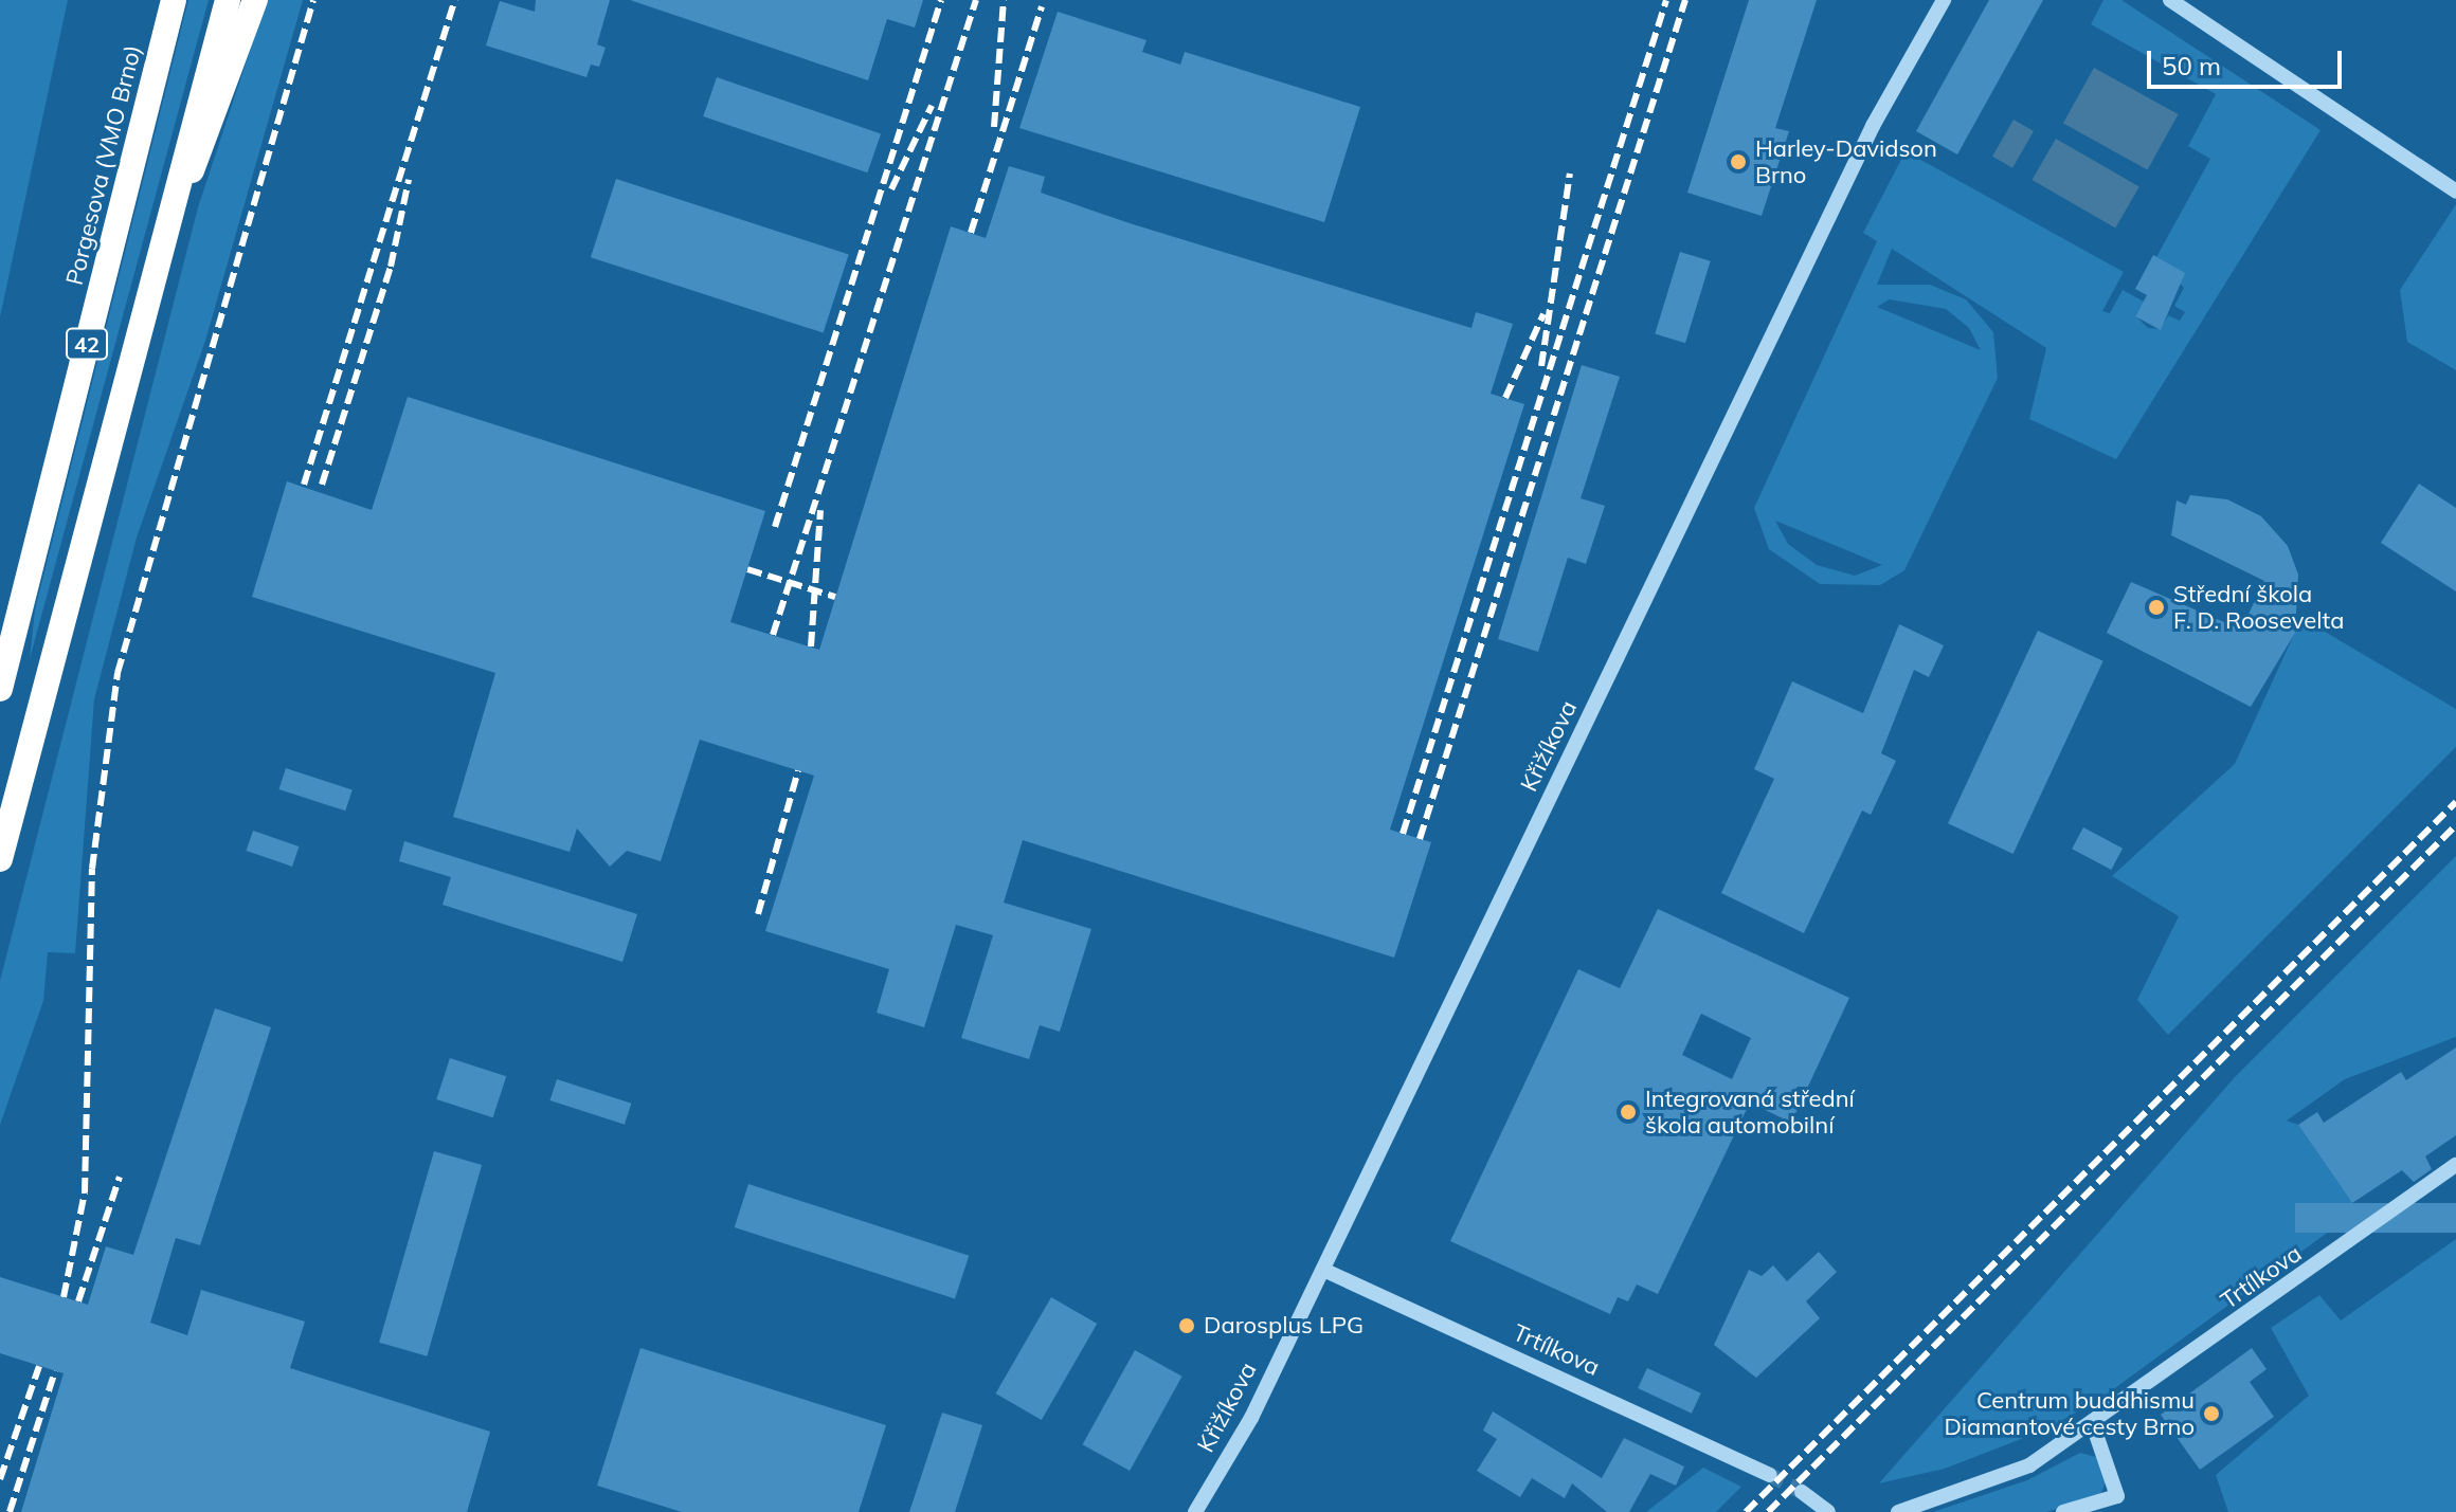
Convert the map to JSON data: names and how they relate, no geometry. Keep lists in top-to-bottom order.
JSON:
{
  "streets": {
    "highway": ["Porgesova (VMO Brno)", "42"],
    "street": ["Křižíkova", "Trtílkova"]
  },
  "crossings": [
    ["Křižíkova", "Trtílkova"]
  ],
  "places": [
    "Harley-Davidson Brno",
    "Střední škola F. D. Roosevelta",
    "Integrovaná střední škola automobilní",
    "Darosplus LPG",
    "Centrum buddhismu Diamantové cesty Brno"
  ],
  "scale_bar": "50 m"
}
